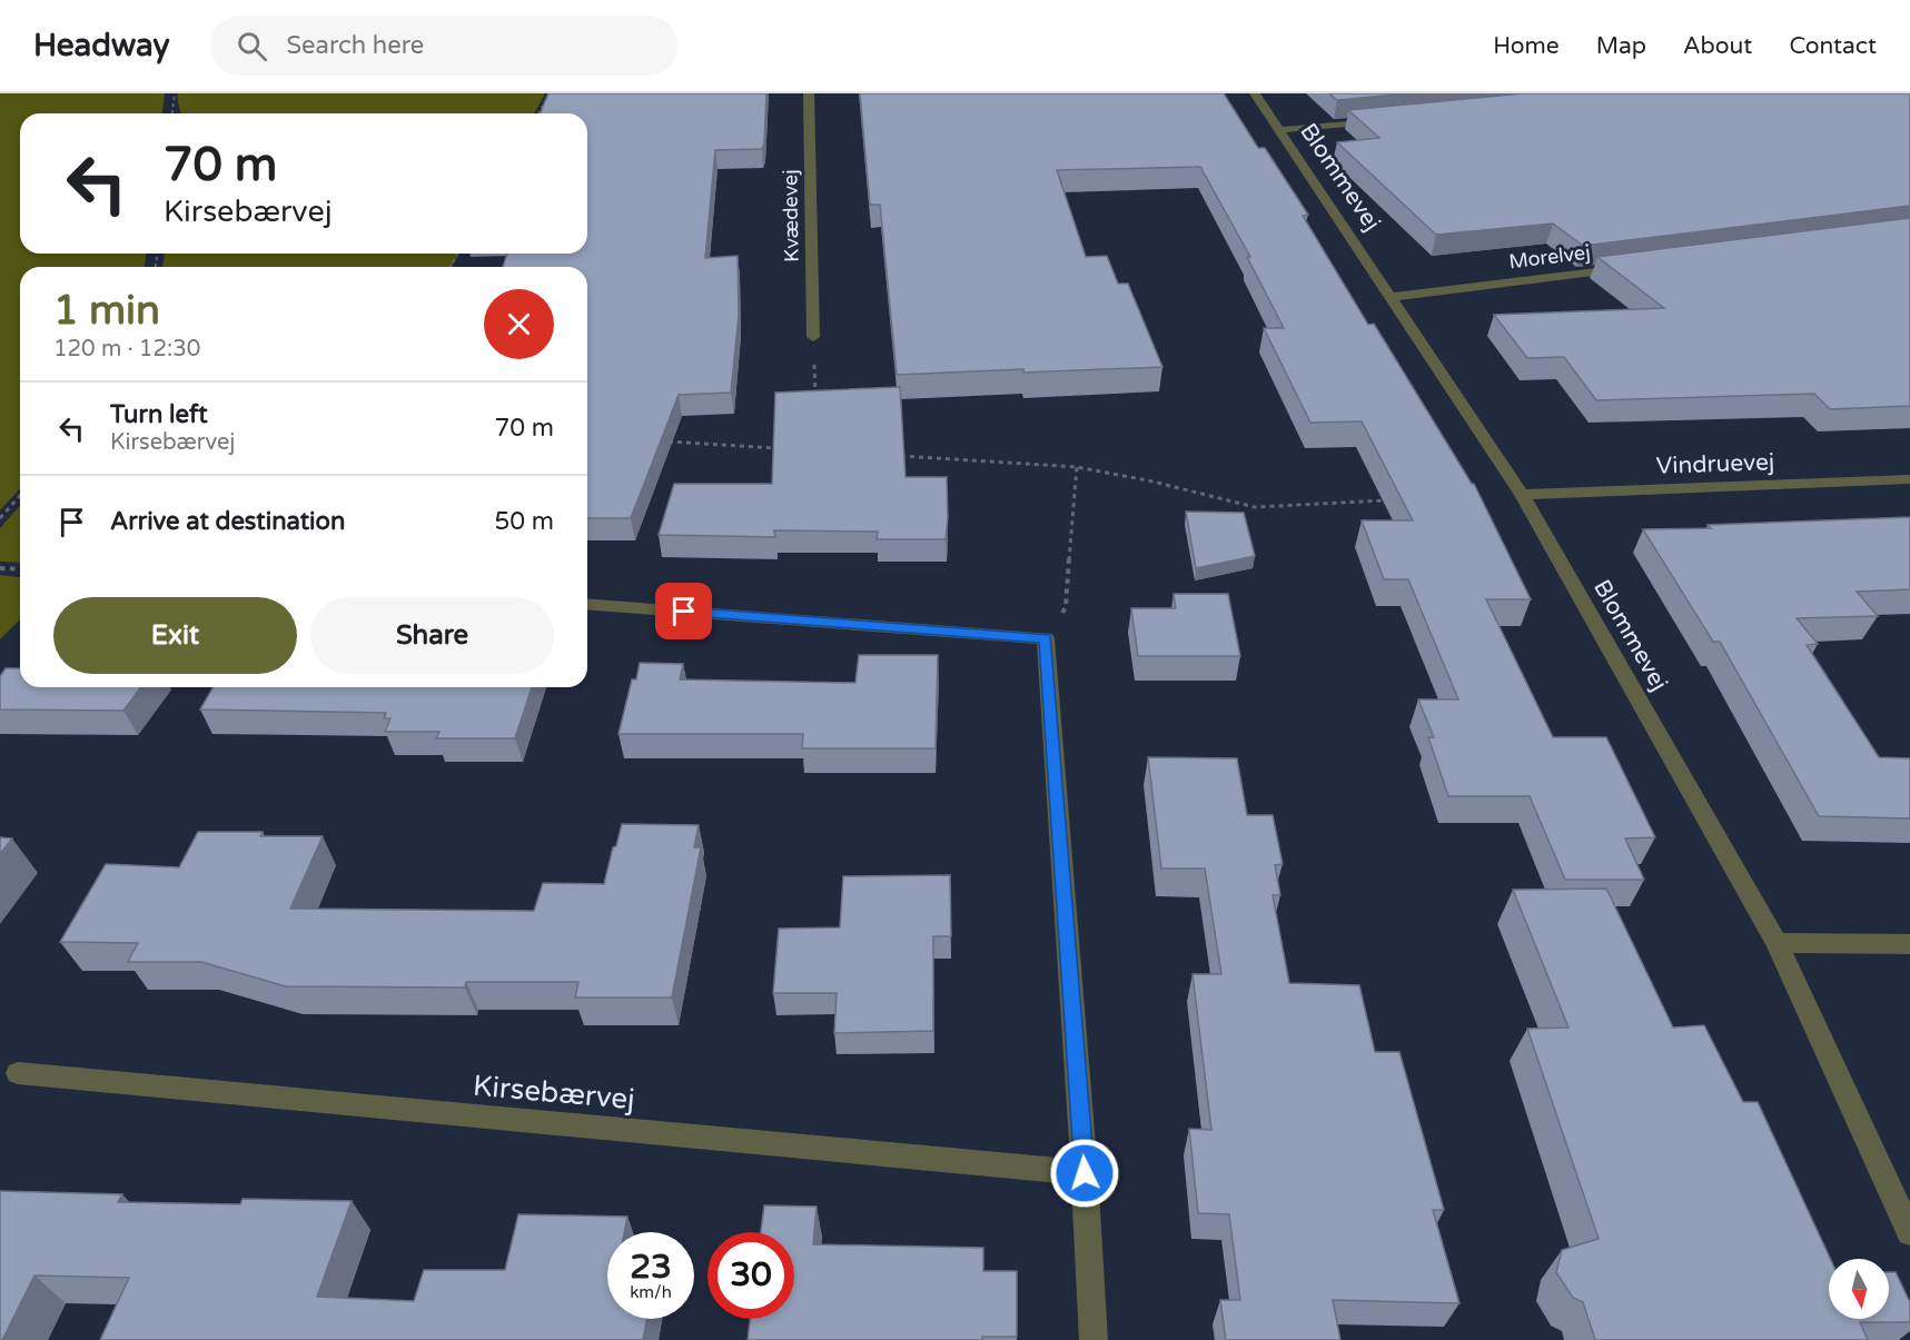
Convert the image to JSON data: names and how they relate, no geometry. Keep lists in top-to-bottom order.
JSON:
{
  "streets": {
    "street": [
      "Blommevej",
      "Kvædevej",
      "Morelvej",
      "Vindruevej",
      "Kirsebærvej"
    ]
  },
  "crossings": [
    ["Blommevej", "Morelvej"],
    ["Blommevej", "Vindruevej"]
  ],
  "north": "bottom",
  "page": {
    "header": "Headway",
    "search": "Search here",
    "nav": [
      "Home",
      "Map",
      "About",
      "Contact"
    ],
    "turn": ["70 m", "Kirsebærvej"],
    "heading": ["1 min", "120 m · 12:30"],
    "list": [
      {
        "name": "Turn left",
        "note": "Kirsebærvej",
        "value": "70 m"
      },
      {
        "name": "Arrive at destination",
        "value": "50 m"
      }
    ],
    "buttons": ["Exit", "Share"],
    "speed": "23 km/h",
    "limit": "30"
  }
}
